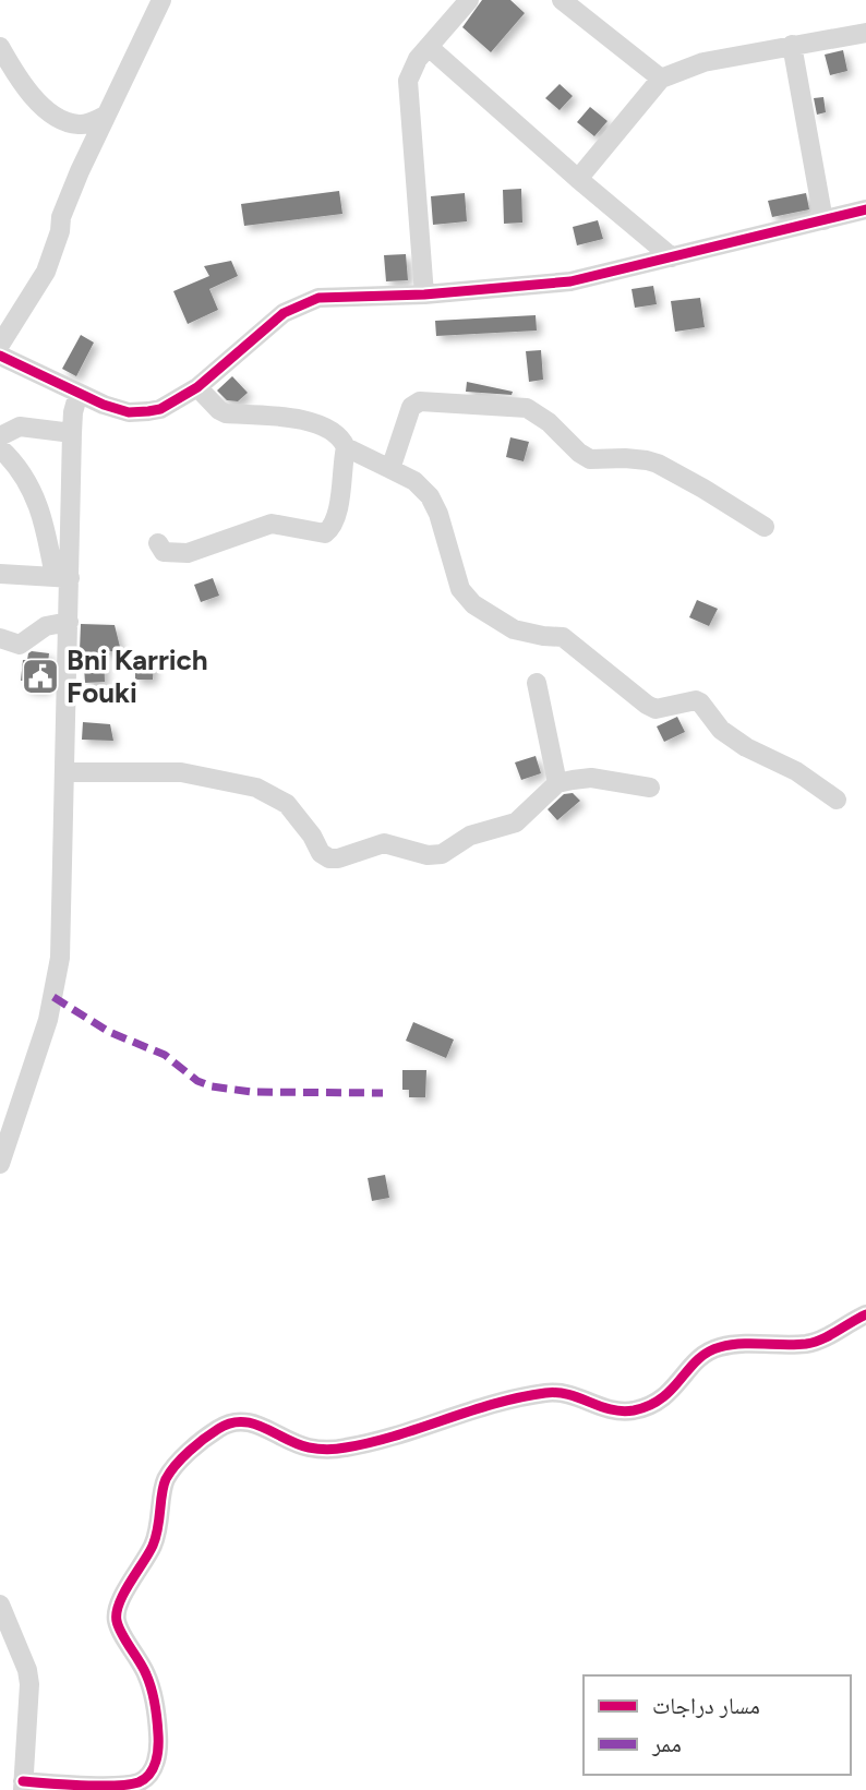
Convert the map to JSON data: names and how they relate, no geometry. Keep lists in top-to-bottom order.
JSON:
{
  "places": {
    "public building": ["Bni Karrich Fouki"]
  },
  "legend": ["مسار دراجات", "ممر"]
}
